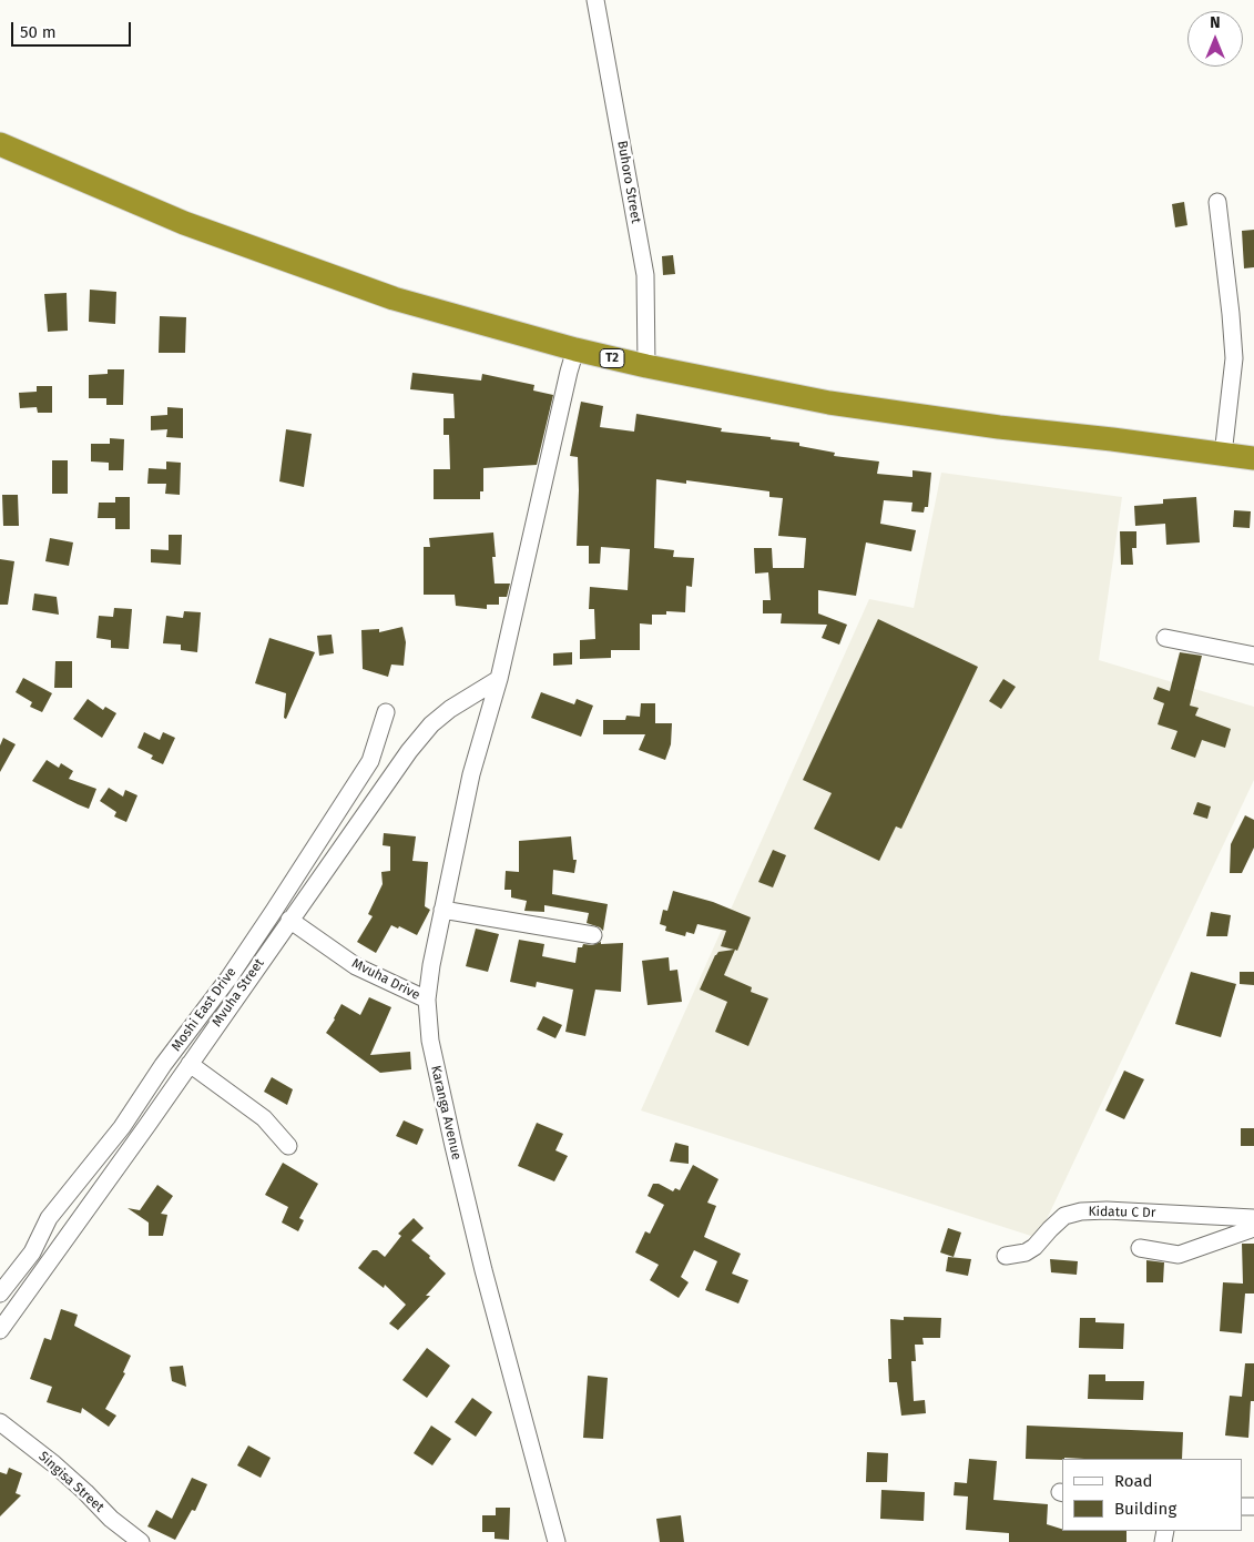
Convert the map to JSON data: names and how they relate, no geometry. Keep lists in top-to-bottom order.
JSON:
{
  "streets": {
    "highway": ["T2"],
    "street": [
      "Buhoro Street",
      "Mvuha Drive",
      "Mvuha Street",
      "Moshi East Drive",
      "Karanga Avenue",
      "Kidatu C Dr",
      "Singisa Street"
    ]
  },
  "crossings": [
    ["Buhoro Street", "T2"],
    ["T2", "Karanga Avenue"],
    ["Mvuha Drive", "Mvuha Street"],
    ["Mvuha Drive", "Karanga Avenue"],
    ["Mvuha Street", "Karanga Avenue"]
  ],
  "legend": ["Road", "Building"],
  "scale_bar": "50 m",
  "north": "top"
}
